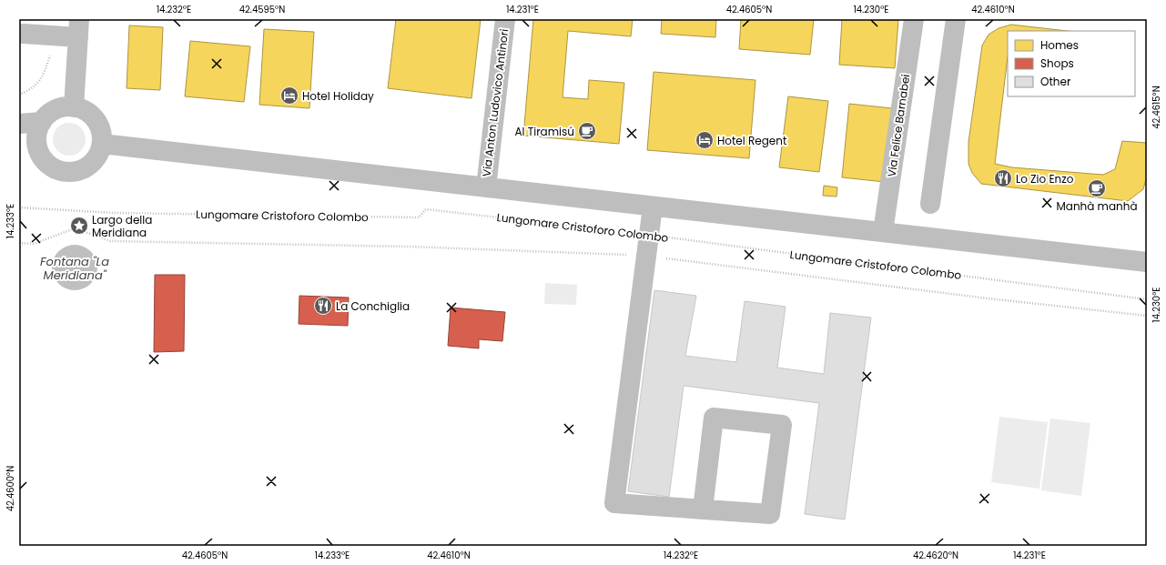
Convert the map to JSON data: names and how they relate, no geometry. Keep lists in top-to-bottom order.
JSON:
{
  "streets": {
    "street": ["Via Anton Ludovico Antinori", "Via Felice Barnabei"],
    "path": ["Lungomare Cristoforo Colombo"]
  },
  "water": ["Fontana \"La Meridiana\""],
  "places": {
    "hotel": ["Hotel Holiday", "Hotel Regent"],
    "cafe": ["Al Tiramisú", "Manhà manhà"],
    "restaurant": ["Lo Zio Enzo", "La Conchiglia"],
    "place": ["Largo della Meridiana"]
  },
  "legend": ["Homes", "Shops", "Other"],
  "coordinates": [
    "14.232°E",
    "42.4595°N",
    "14.231°E",
    "42.4605°N",
    "14.230°E",
    "42.4610°N",
    "42.4615°N",
    "14.233°E",
    "42.4600°N",
    "42.4620°N"
  ]
}
